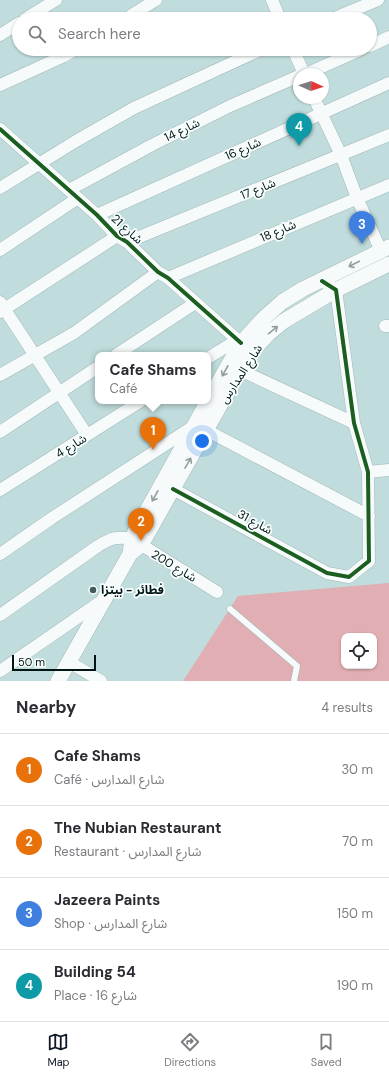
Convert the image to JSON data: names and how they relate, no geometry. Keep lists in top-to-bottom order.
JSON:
{
  "streets": {
    "street": [
      "شارع 14",
      "شارع 16",
      "شارع 17",
      "شارع 21",
      "شارع 18",
      "شارع المدارس",
      "شارع 4",
      "شارع 31",
      "شارع 200"
    ]
  },
  "crossings": [
    ["شارع 14", "شارع 21"],
    ["شارع 16", "شارع 21"],
    ["شارع 17", "شارع 21"],
    ["شارع 21", "شارع 18"],
    ["شارع 21", "شارع المدارس"],
    ["شارع المدارس", "شارع 31"],
    ["شارع المدارس", "شارع 200"]
  ],
  "places": ["فطائر - بيتزا"],
  "scale_bar": "50 m",
  "north": "right",
  "page": {
    "search": "Search here",
    "pins": [
      "4",
      "3",
      "1",
      "2"
    ],
    "popup": ["Cafe Shams", "Café"],
    "scale": "50 m",
    "heading": ["Nearby", "4 results"],
    "list": [
      {
        "mark": "1",
        "name": "Cafe Shams",
        "note": "Café · شارع المدارس",
        "value": "30 m"
      },
      {
        "mark": "2",
        "name": "The Nubian Restaurant",
        "note": "Restaurant · شارع المدارس",
        "value": "70 m"
      },
      {
        "mark": "3",
        "name": "Jazeera Paints",
        "note": "Shop · شارع المدارس",
        "value": "150 m"
      },
      {
        "mark": "4",
        "name": "Building 54",
        "note": "Place · شارع 16",
        "value": "190 m"
      }
    ],
    "nav": ["Map", "Directions", "Saved"]
  }
}
